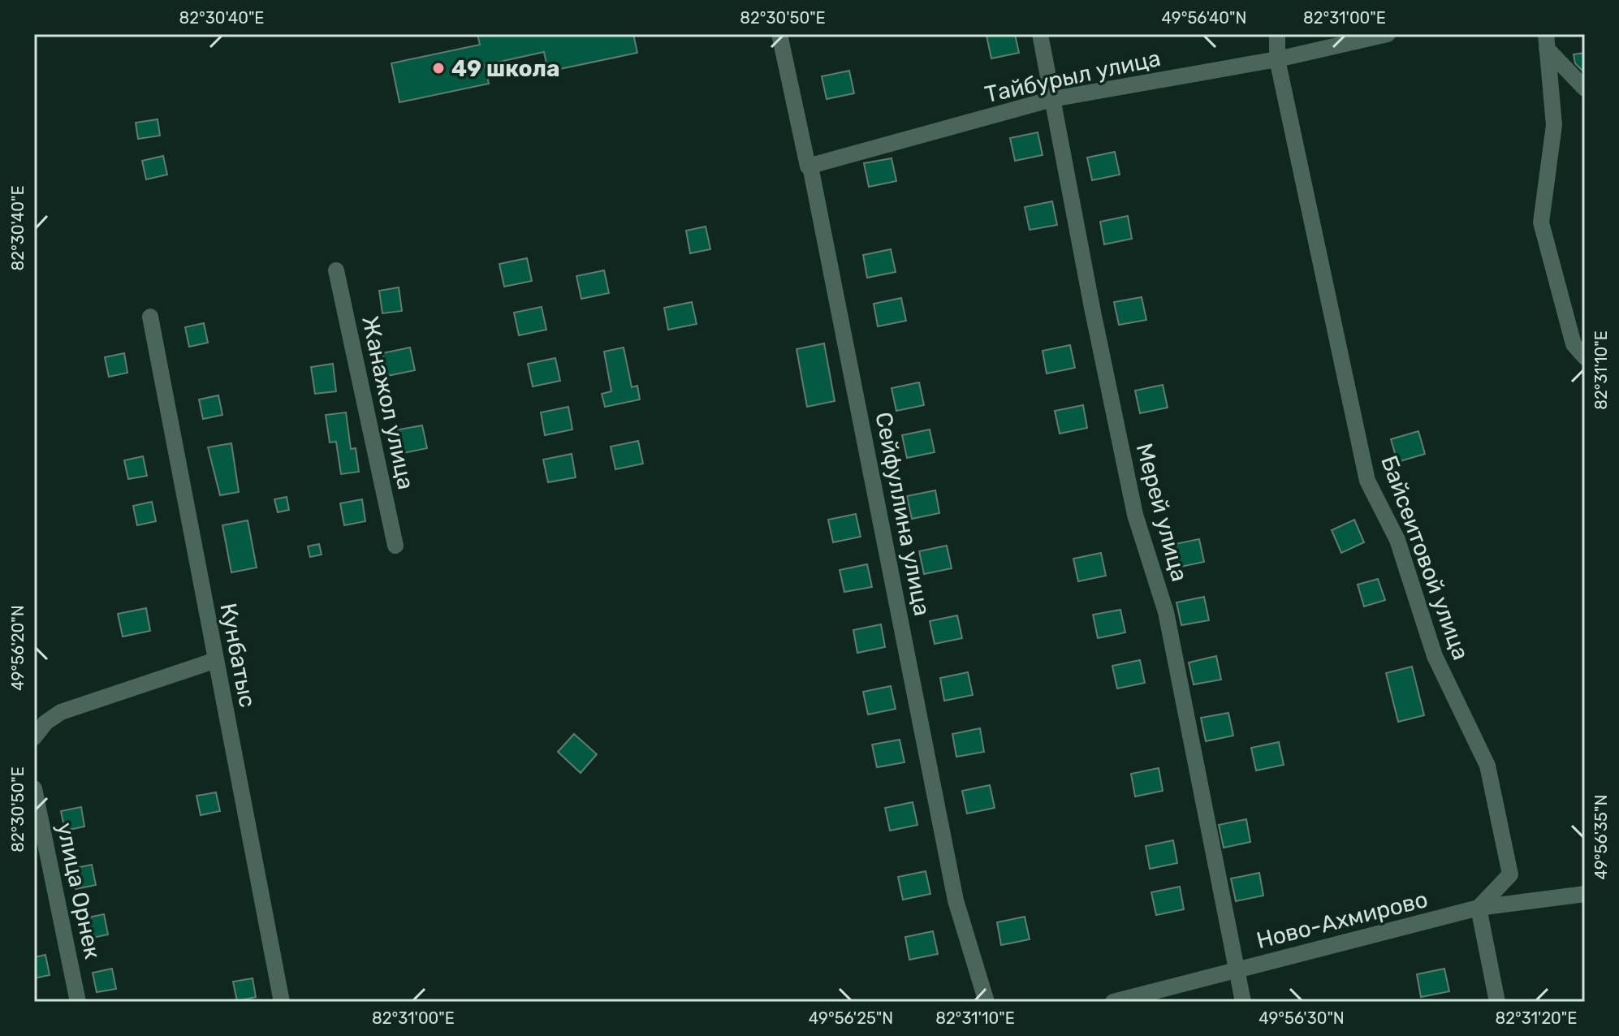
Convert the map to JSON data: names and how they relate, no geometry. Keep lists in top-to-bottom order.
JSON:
{
  "streets": {
    "street": [
      "Тайбурыл улица",
      "Жанажол улица",
      "Мерей улица",
      "Сейфуллина улица",
      "Байсеитовой улица",
      "Кунбатыс",
      "улица Орнек",
      "Ново-Ахмирово"
    ]
  },
  "crossings": [
    ["Тайбурыл улица", "Мерей улица"],
    ["Тайбурыл улица", "Сейфуллина улица"],
    ["Тайбурыл улица", "Байсеитовой улица"],
    ["Мерей улица", "Ново-Ахмирово"],
    ["Байсеитовой улица", "Ново-Ахмирово"]
  ],
  "places": ["49 школа"],
  "coordinates": [
    "82°30'40\"E",
    "82°30'50\"E",
    "49°56'40\"N",
    "82°31'00\"E",
    "82°31'10\"E",
    "49°56'20\"N",
    "49°56'35\"N",
    "49°56'25\"N",
    "49°56'30\"N",
    "82°31'20\"E"
  ]
}
